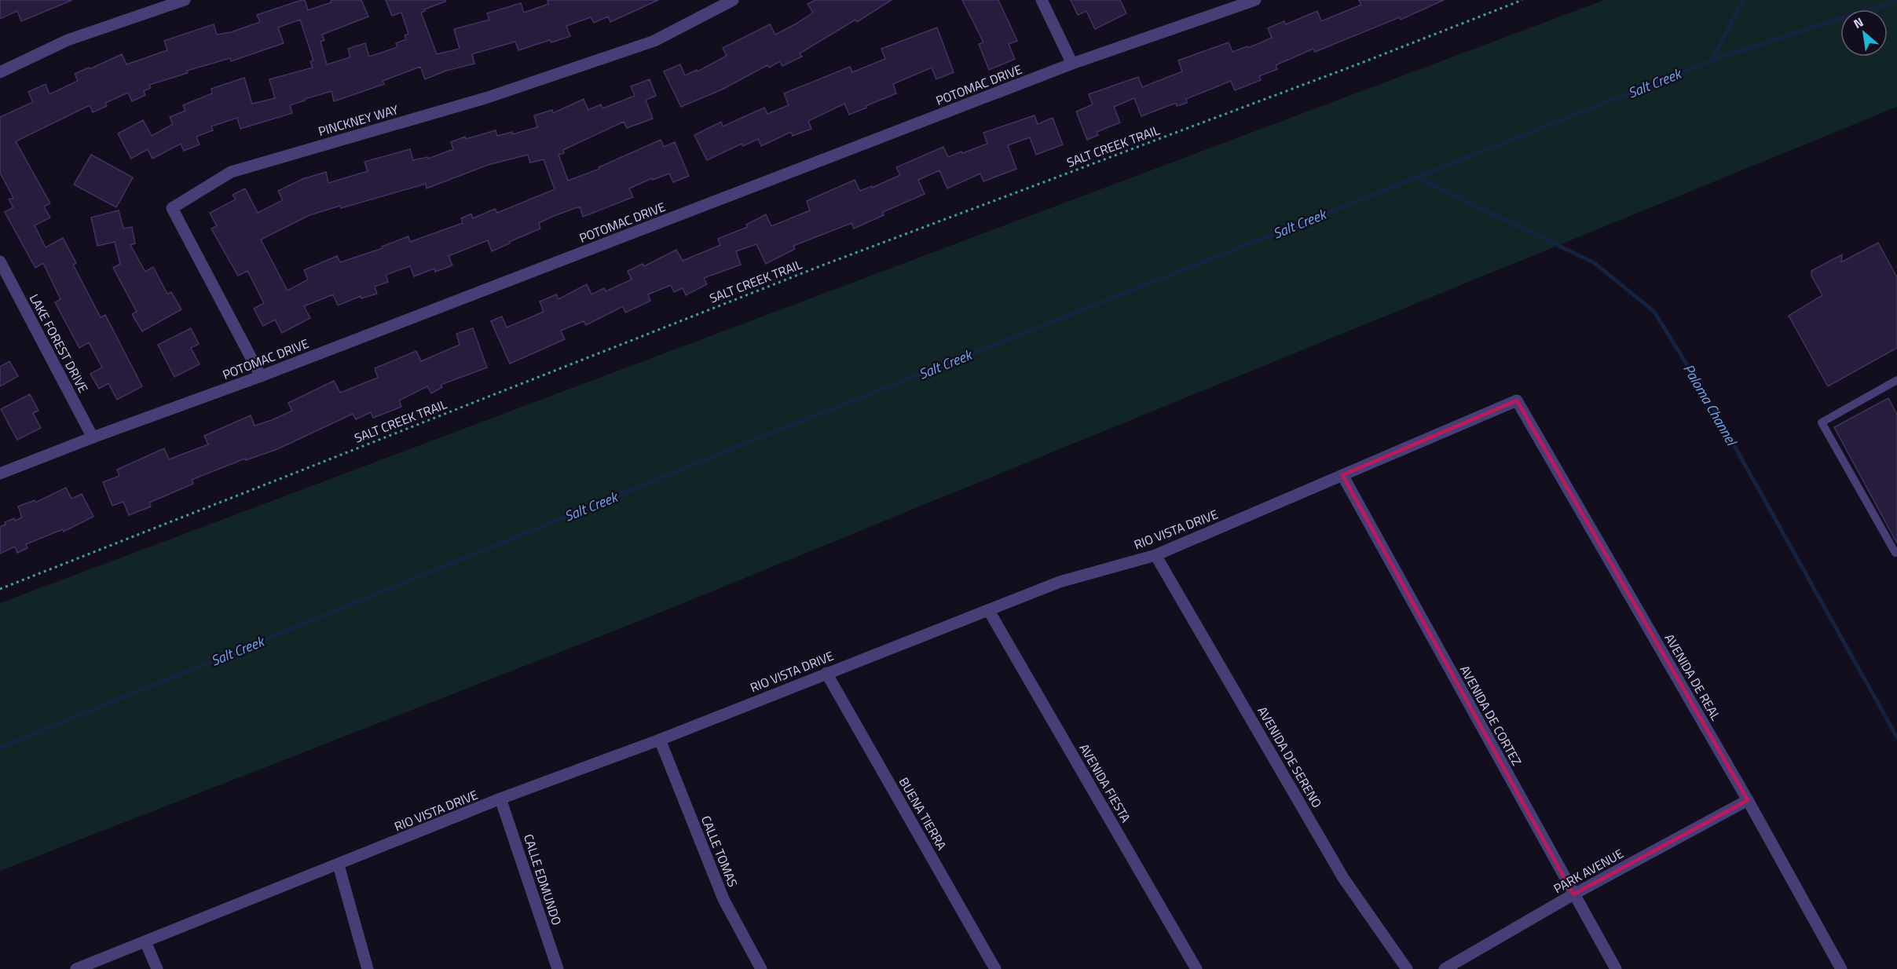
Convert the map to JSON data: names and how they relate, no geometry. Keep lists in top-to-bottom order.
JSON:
{
  "streets": {
    "street": [
      "POTOMAC DRIVE",
      "PINCKNEY WAY",
      "LAKE FOREST DRIVE",
      "RIO VISTA DRIVE",
      "AVENIDA DE REAL",
      "AVENIDA DE CORTEZ",
      "AVENIDA DE SERENO",
      "AVENIDA FIESTA",
      "BUENA TIERRA",
      "CALLE TOMAS",
      "PARK AVENUE",
      "CALLE EDMUNDO"
    ],
    "path": ["SALT CREEK TRAIL"]
  },
  "crossings": [
    ["POTOMAC DRIVE", "PINCKNEY WAY"],
    ["POTOMAC DRIVE", "LAKE FOREST DRIVE"],
    ["RIO VISTA DRIVE", "AVENIDA DE REAL"],
    ["RIO VISTA DRIVE", "AVENIDA DE CORTEZ"],
    ["RIO VISTA DRIVE", "AVENIDA DE SERENO"],
    ["RIO VISTA DRIVE", "AVENIDA FIESTA"],
    ["RIO VISTA DRIVE", "BUENA TIERRA"],
    ["RIO VISTA DRIVE", "CALLE TOMAS"],
    ["RIO VISTA DRIVE", "CALLE EDMUNDO"],
    ["AVENIDA DE REAL", "PARK AVENUE"],
    ["AVENIDA DE CORTEZ", "PARK AVENUE"]
  ],
  "water": ["Salt Creek", "Paloma Channel"],
  "north": "top left"
}
